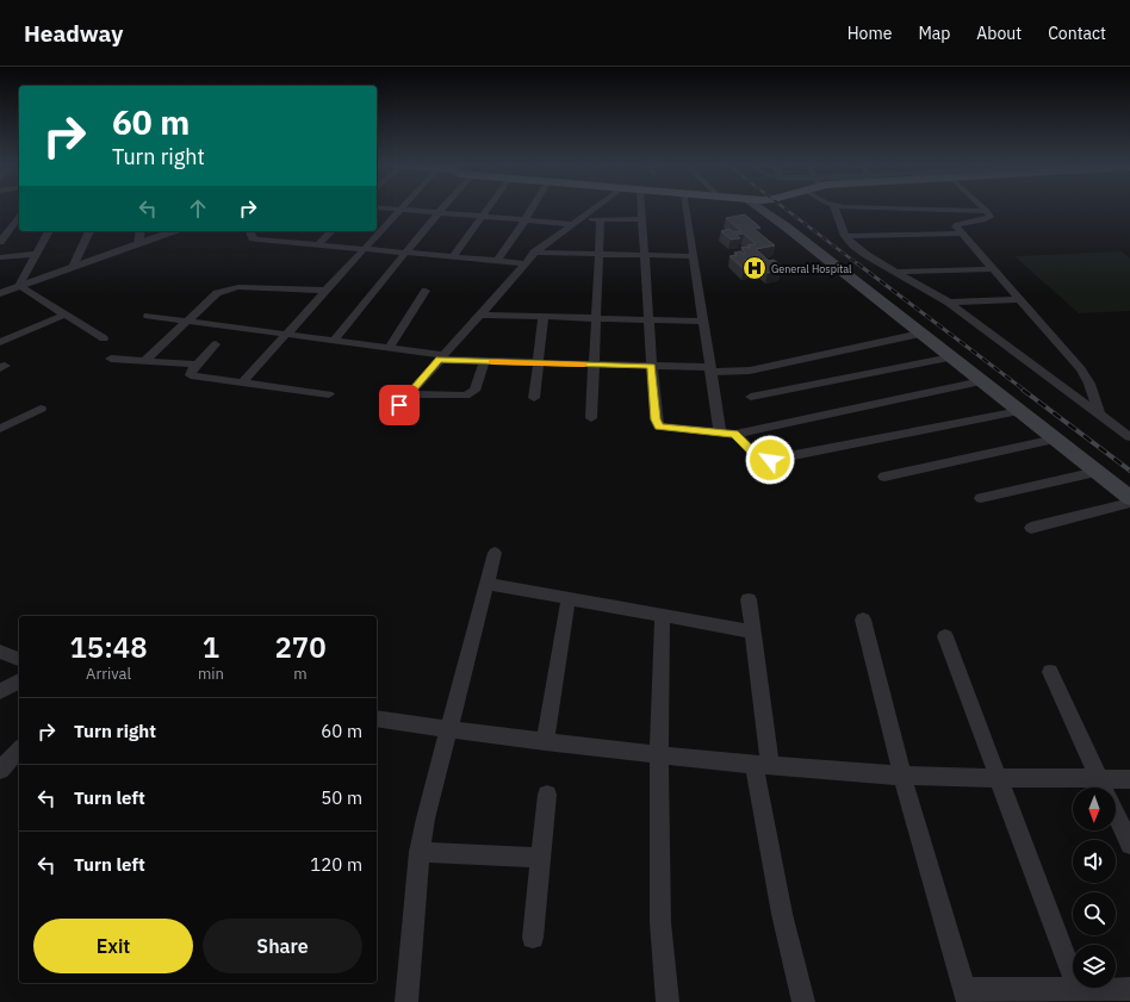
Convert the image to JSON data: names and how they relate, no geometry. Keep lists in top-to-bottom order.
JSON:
{
  "places": {
    "hospital": ["General Hospital"]
  },
  "north": "bottom",
  "page": {
    "header": "Headway",
    "nav": [
      "Home",
      "Map",
      "About",
      "Contact"
    ],
    "turn": ["60 m", "Turn right"],
    "eta": [
      "15:48",
      "Arrival",
      "1",
      "min",
      "270",
      "m"
    ],
    "list": [
      {
        "name": "Turn right",
        "value": "60 m"
      },
      {
        "name": "Turn left",
        "value": "50 m"
      },
      {
        "name": "Turn left",
        "value": "120 m"
      }
    ],
    "buttons": ["Exit", "Share"]
  }
}
